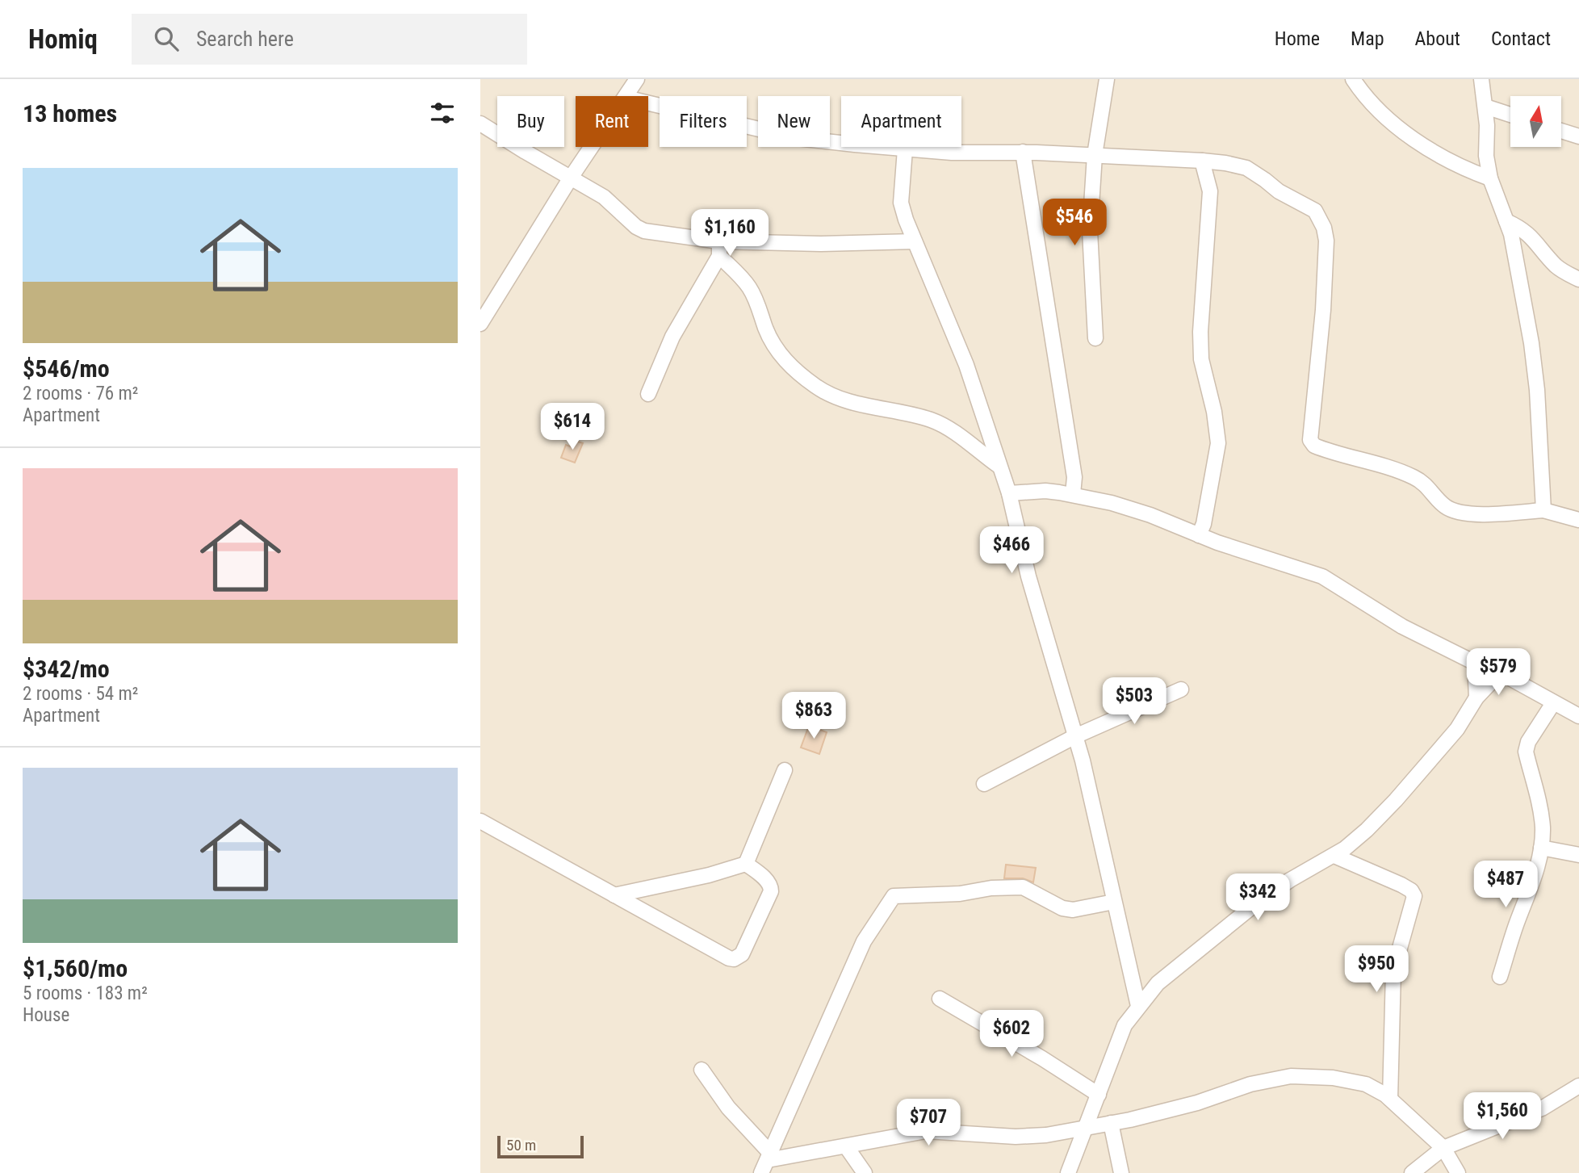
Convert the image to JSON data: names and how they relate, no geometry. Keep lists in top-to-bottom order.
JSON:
{
  "scale_bar": "50 m",
  "north": "top",
  "page": {
    "header": "Homiq",
    "search": "Search here",
    "nav": [
      "Home",
      "Map",
      "About",
      "Contact"
    ],
    "heading": "13 homes",
    "chip": [
      "Buy",
      "Rent",
      "Filters",
      "New",
      "Apartment"
    ],
    "list": [
      {
        "name": "$546/mo",
        "note": "2 rooms · 76 m² · Apartment"
      },
      {
        "name": "$342/mo",
        "note": "2 rooms · 54 m² · Apartment"
      },
      {
        "name": "$1,560/mo",
        "note": "5 rooms · 183 m² · House"
      }
    ],
    "price": [
      "$546",
      "$1,160",
      "$614",
      "$466",
      "$579",
      "$503",
      "$863",
      "$487",
      "$342",
      "$950",
      "$602",
      "$1,560",
      "$707"
    ],
    "scale": "50 m"
  }
}
